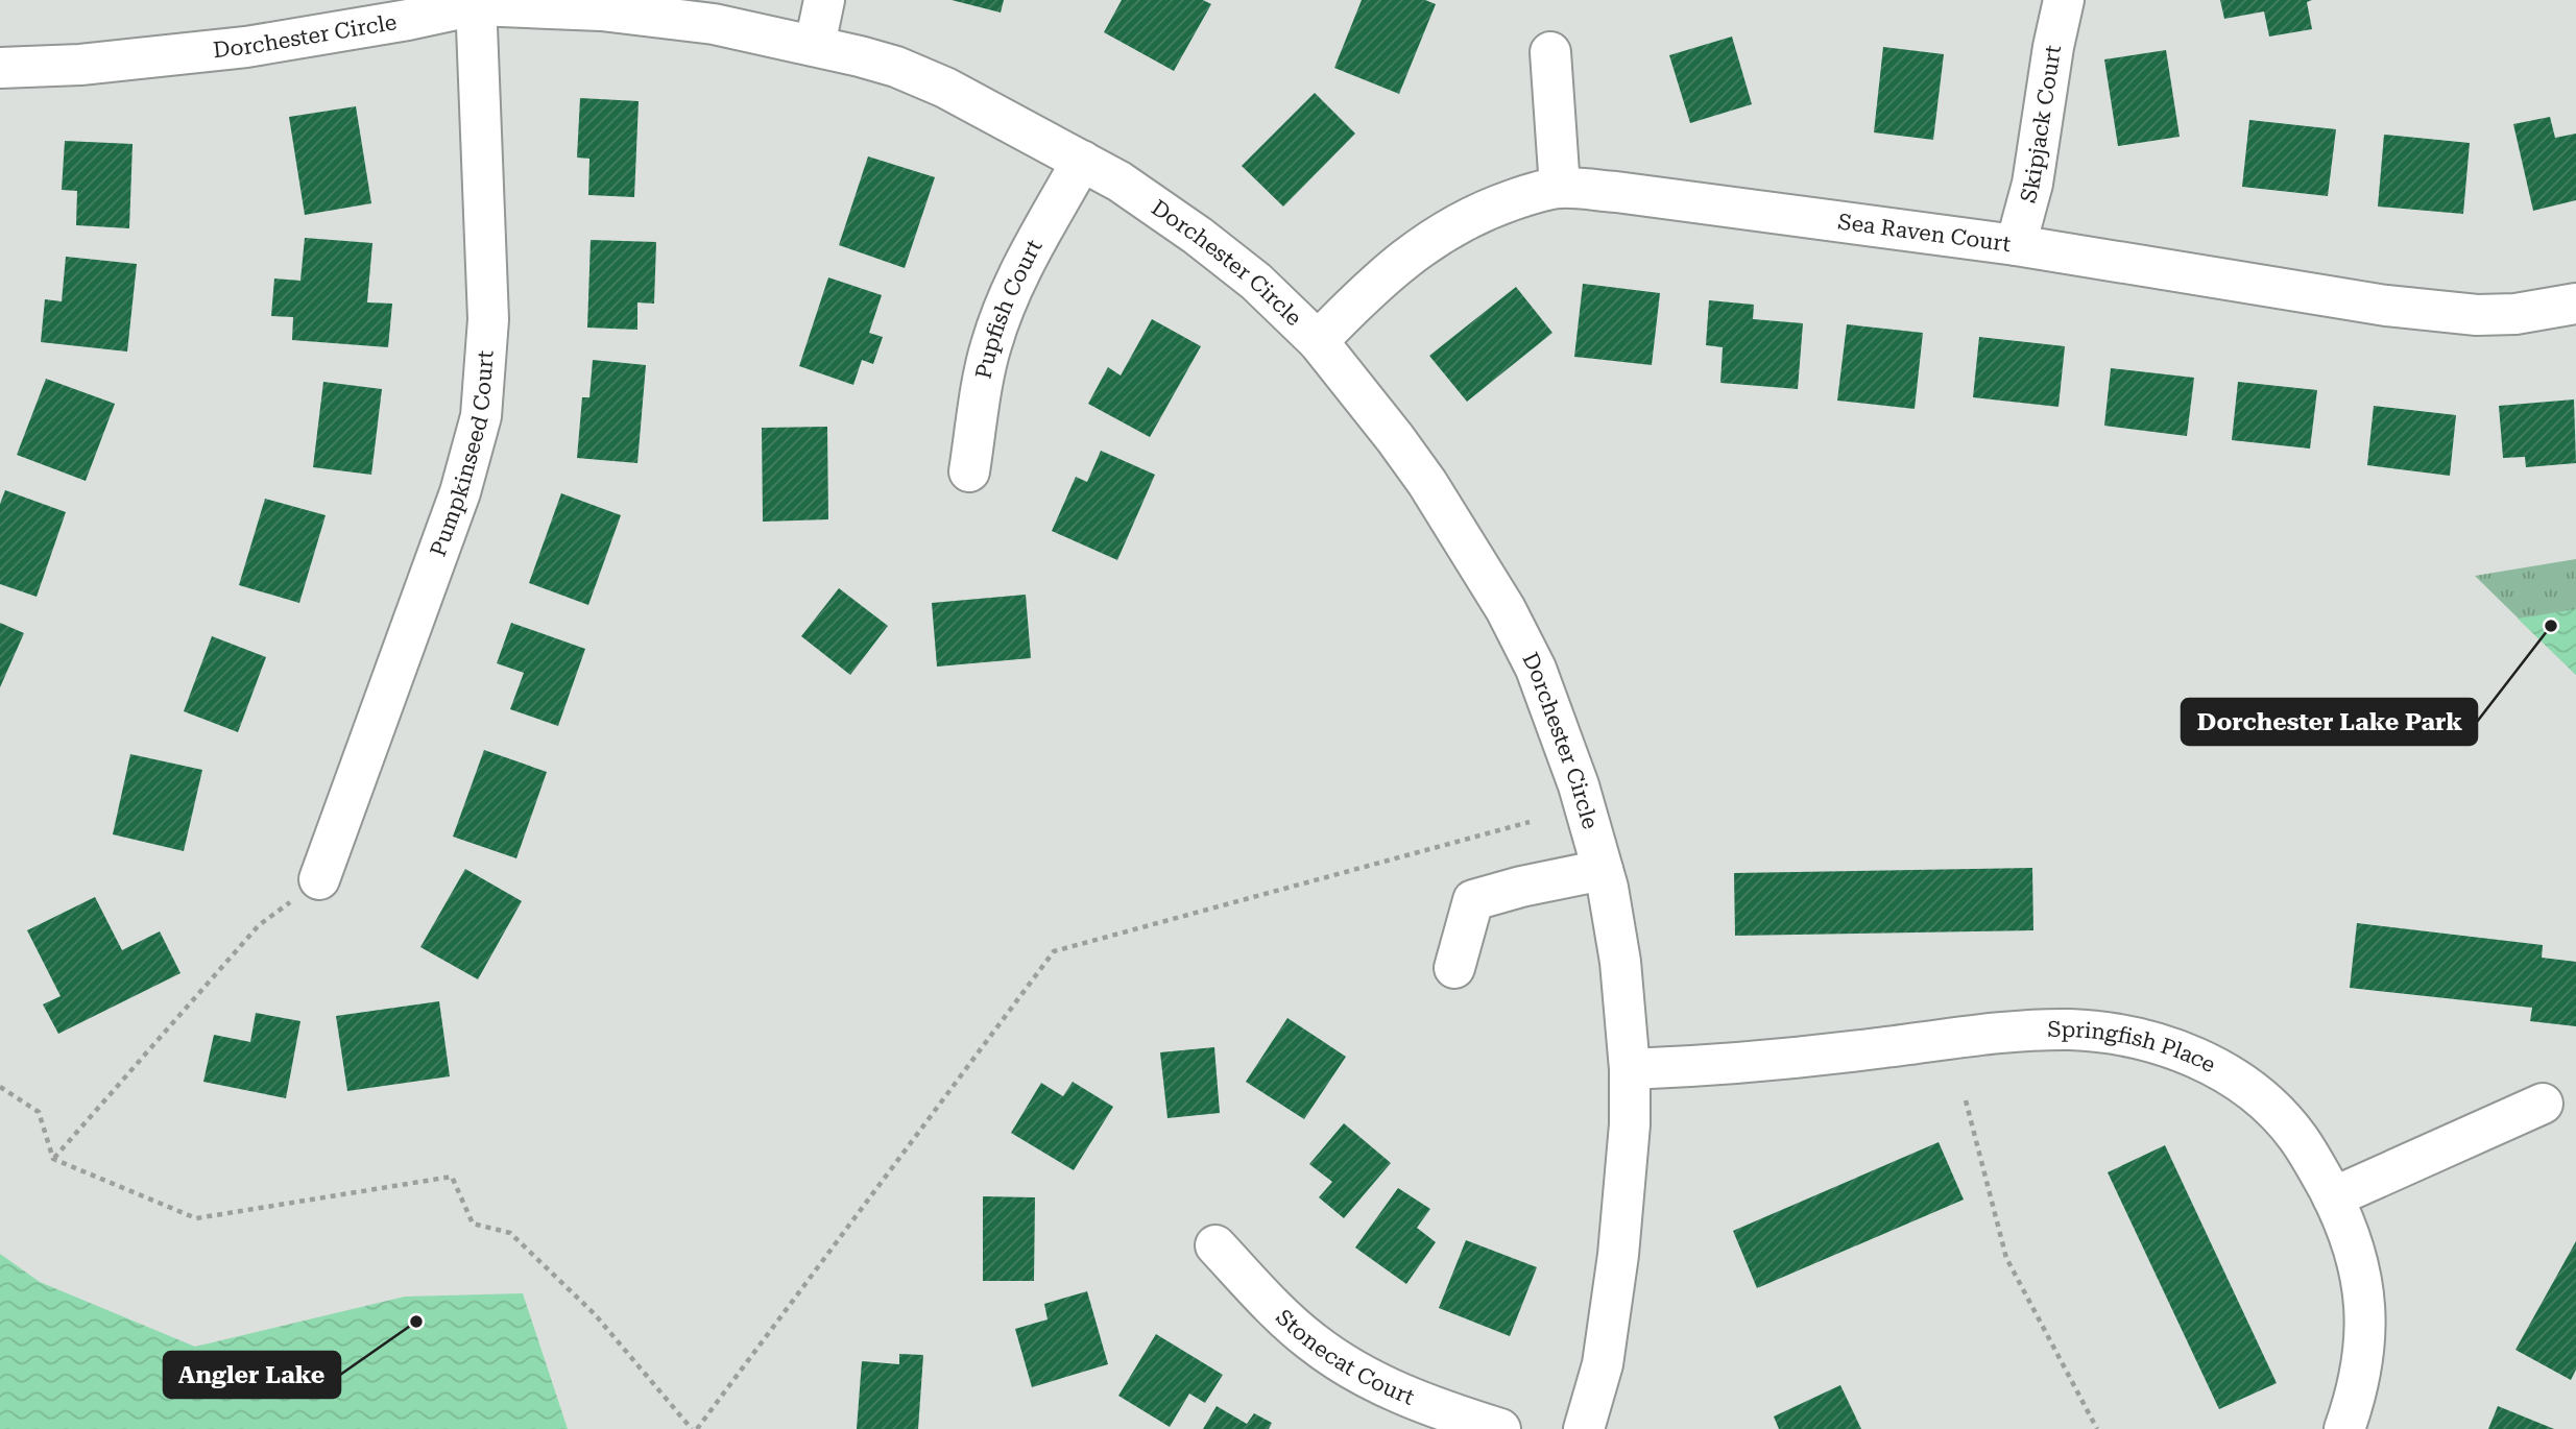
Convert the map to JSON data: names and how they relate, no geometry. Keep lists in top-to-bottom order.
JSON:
{
  "streets": {
    "street": [
      "Dorchester Circle",
      "Skipjack Court",
      "Sea Raven Court",
      "Pupfish Court",
      "Pumpkinseed Court",
      "Springfish Place",
      "Stonecat Court"
    ]
  },
  "crossings": [
    ["Dorchester Circle", "Sea Raven Court"],
    ["Dorchester Circle", "Pupfish Court"],
    ["Dorchester Circle", "Pumpkinseed Court"],
    ["Dorchester Circle", "Springfish Place"],
    ["Skipjack Court", "Sea Raven Court"]
  ],
  "places": ["Dorchester Lake Park", "Angler Lake"]
}
